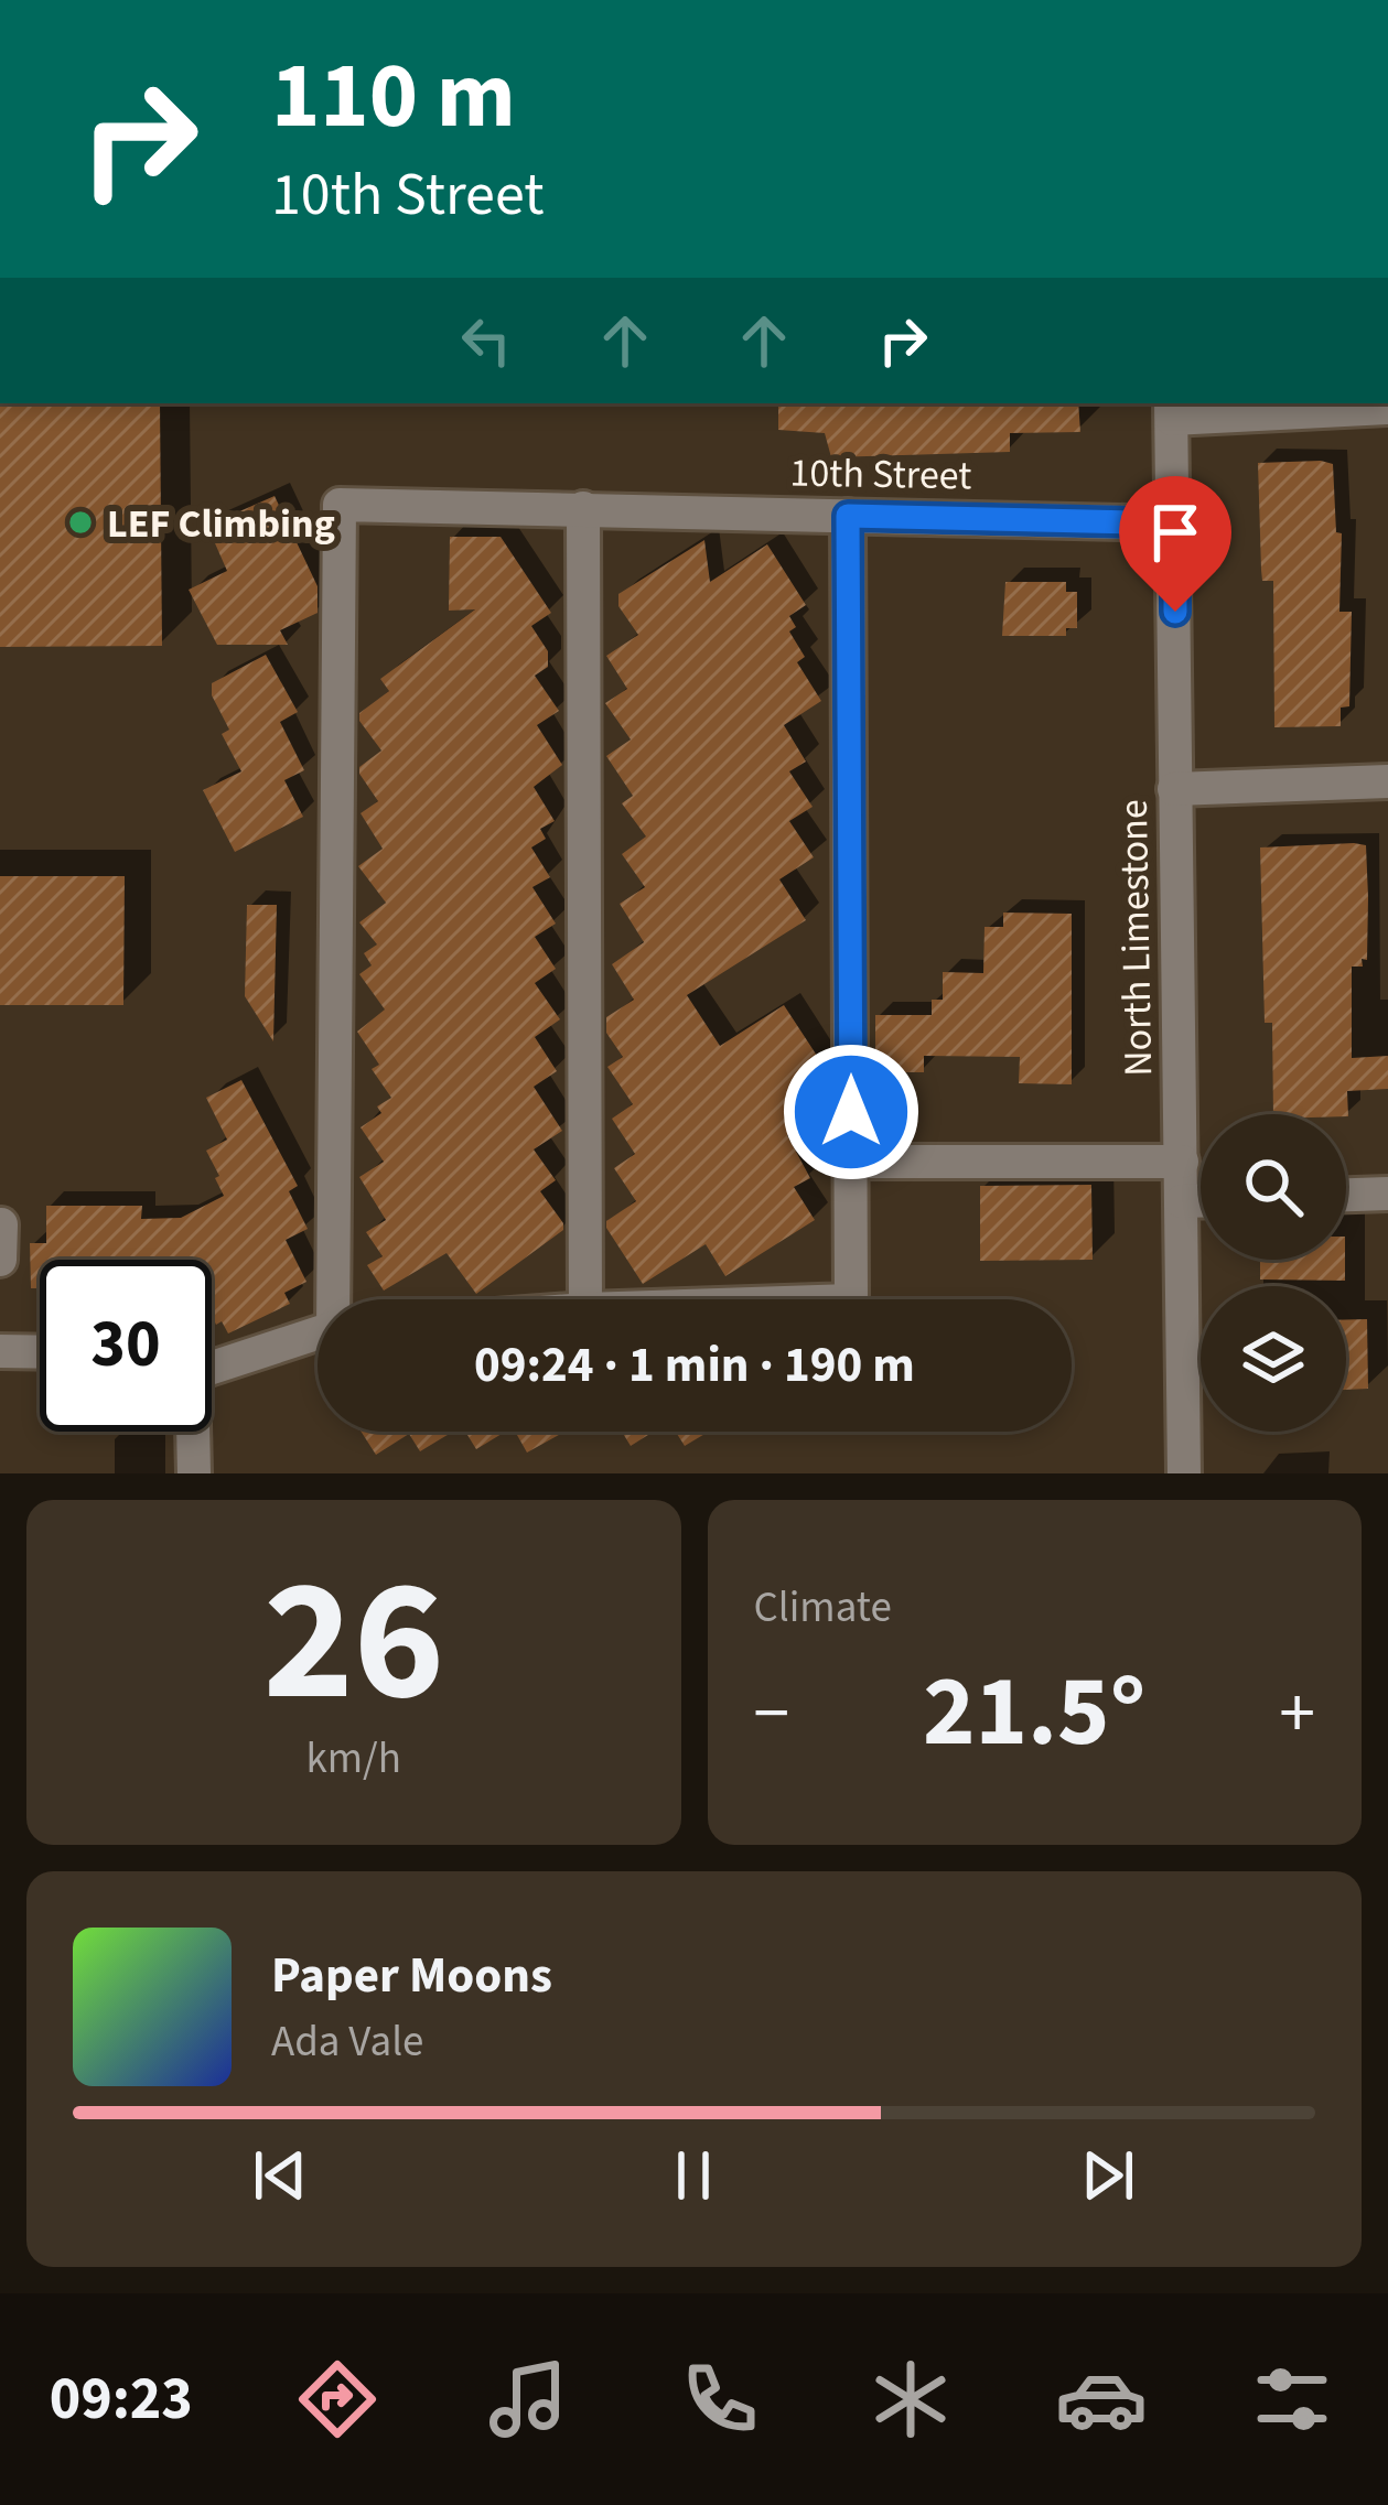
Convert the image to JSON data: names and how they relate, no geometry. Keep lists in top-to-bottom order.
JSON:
{
  "streets": {
    "street": ["10th Street", "North Limestone"]
  },
  "crossings": [
    ["10th Street", "North Limestone"]
  ],
  "places": ["LEF Climbing"],
  "page": {
    "turn": ["110 m", "10th Street"],
    "limit": "30",
    "trip": "09:24 · 1 min · 190 m",
    "tile": [
      ["26", "km/h"],
      "Climate"
    ],
    "heat": ["−", "21.5°", "+"],
    "song": ["Paper Moons", "Ada Vale"],
    "tabs": "09:23"
  }
}
